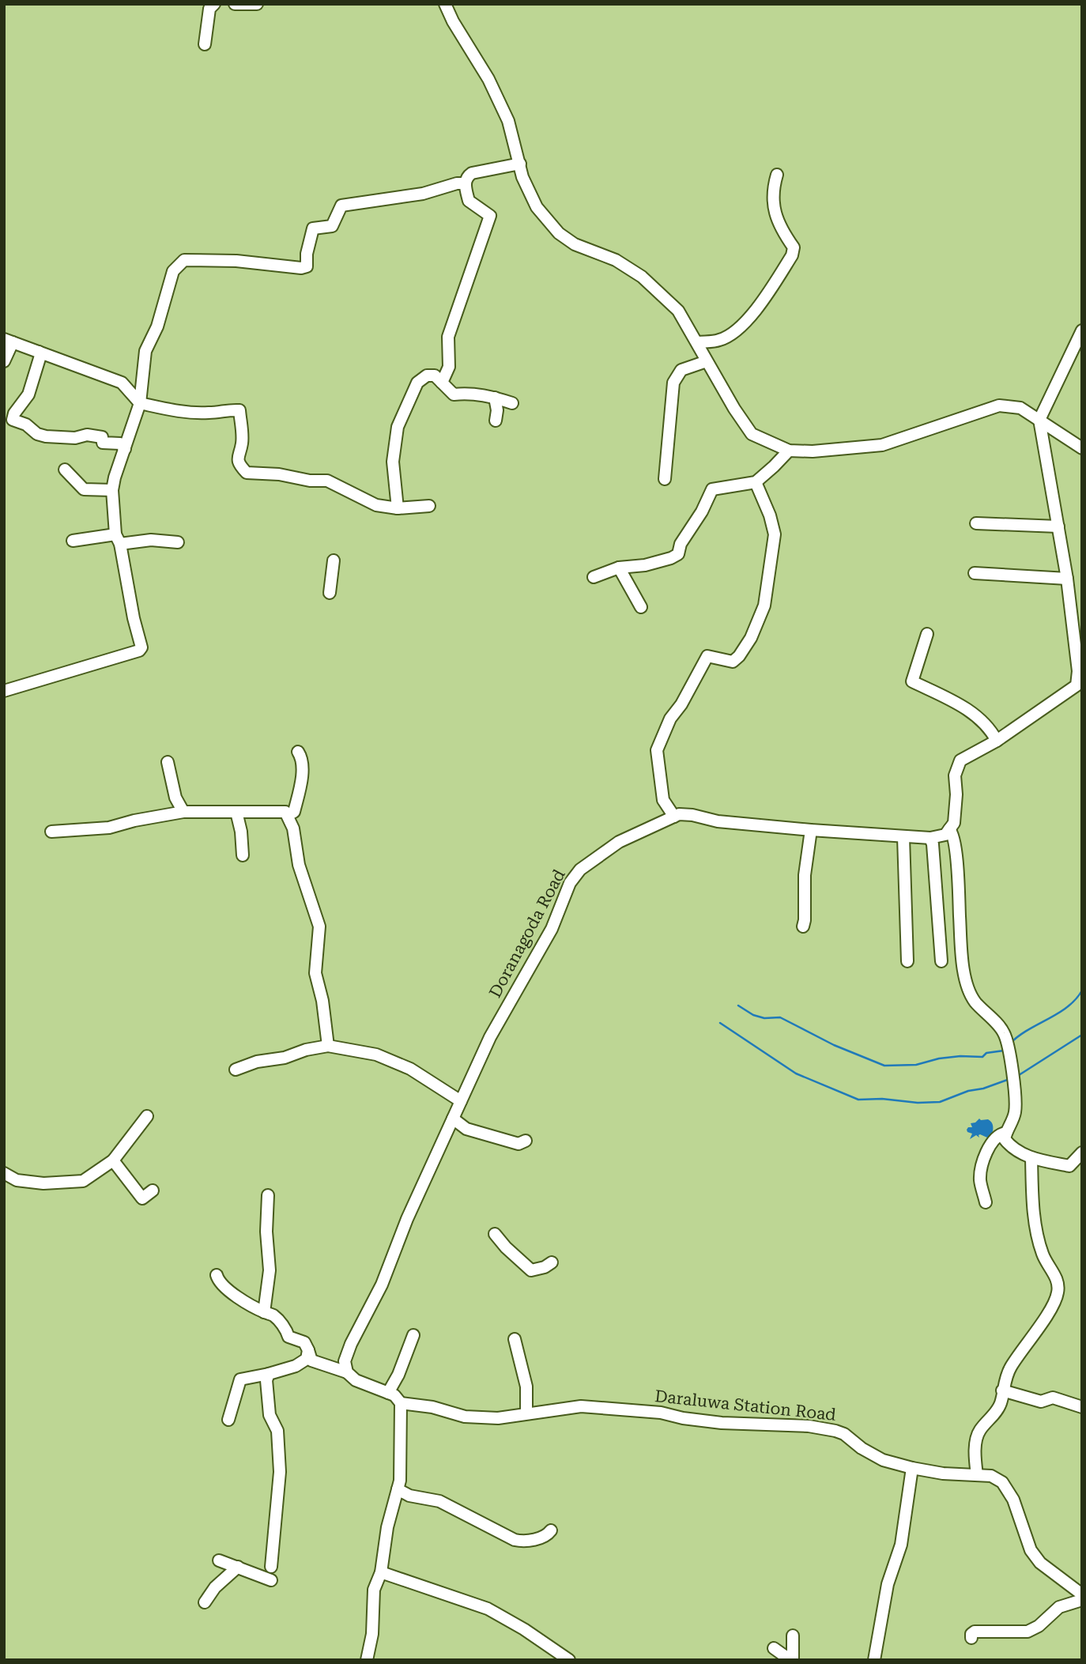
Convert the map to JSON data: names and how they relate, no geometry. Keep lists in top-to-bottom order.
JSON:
{
  "streets": {
    "street": ["Doranagoda Road", "Daraluwa Station Road"]
  }
}
